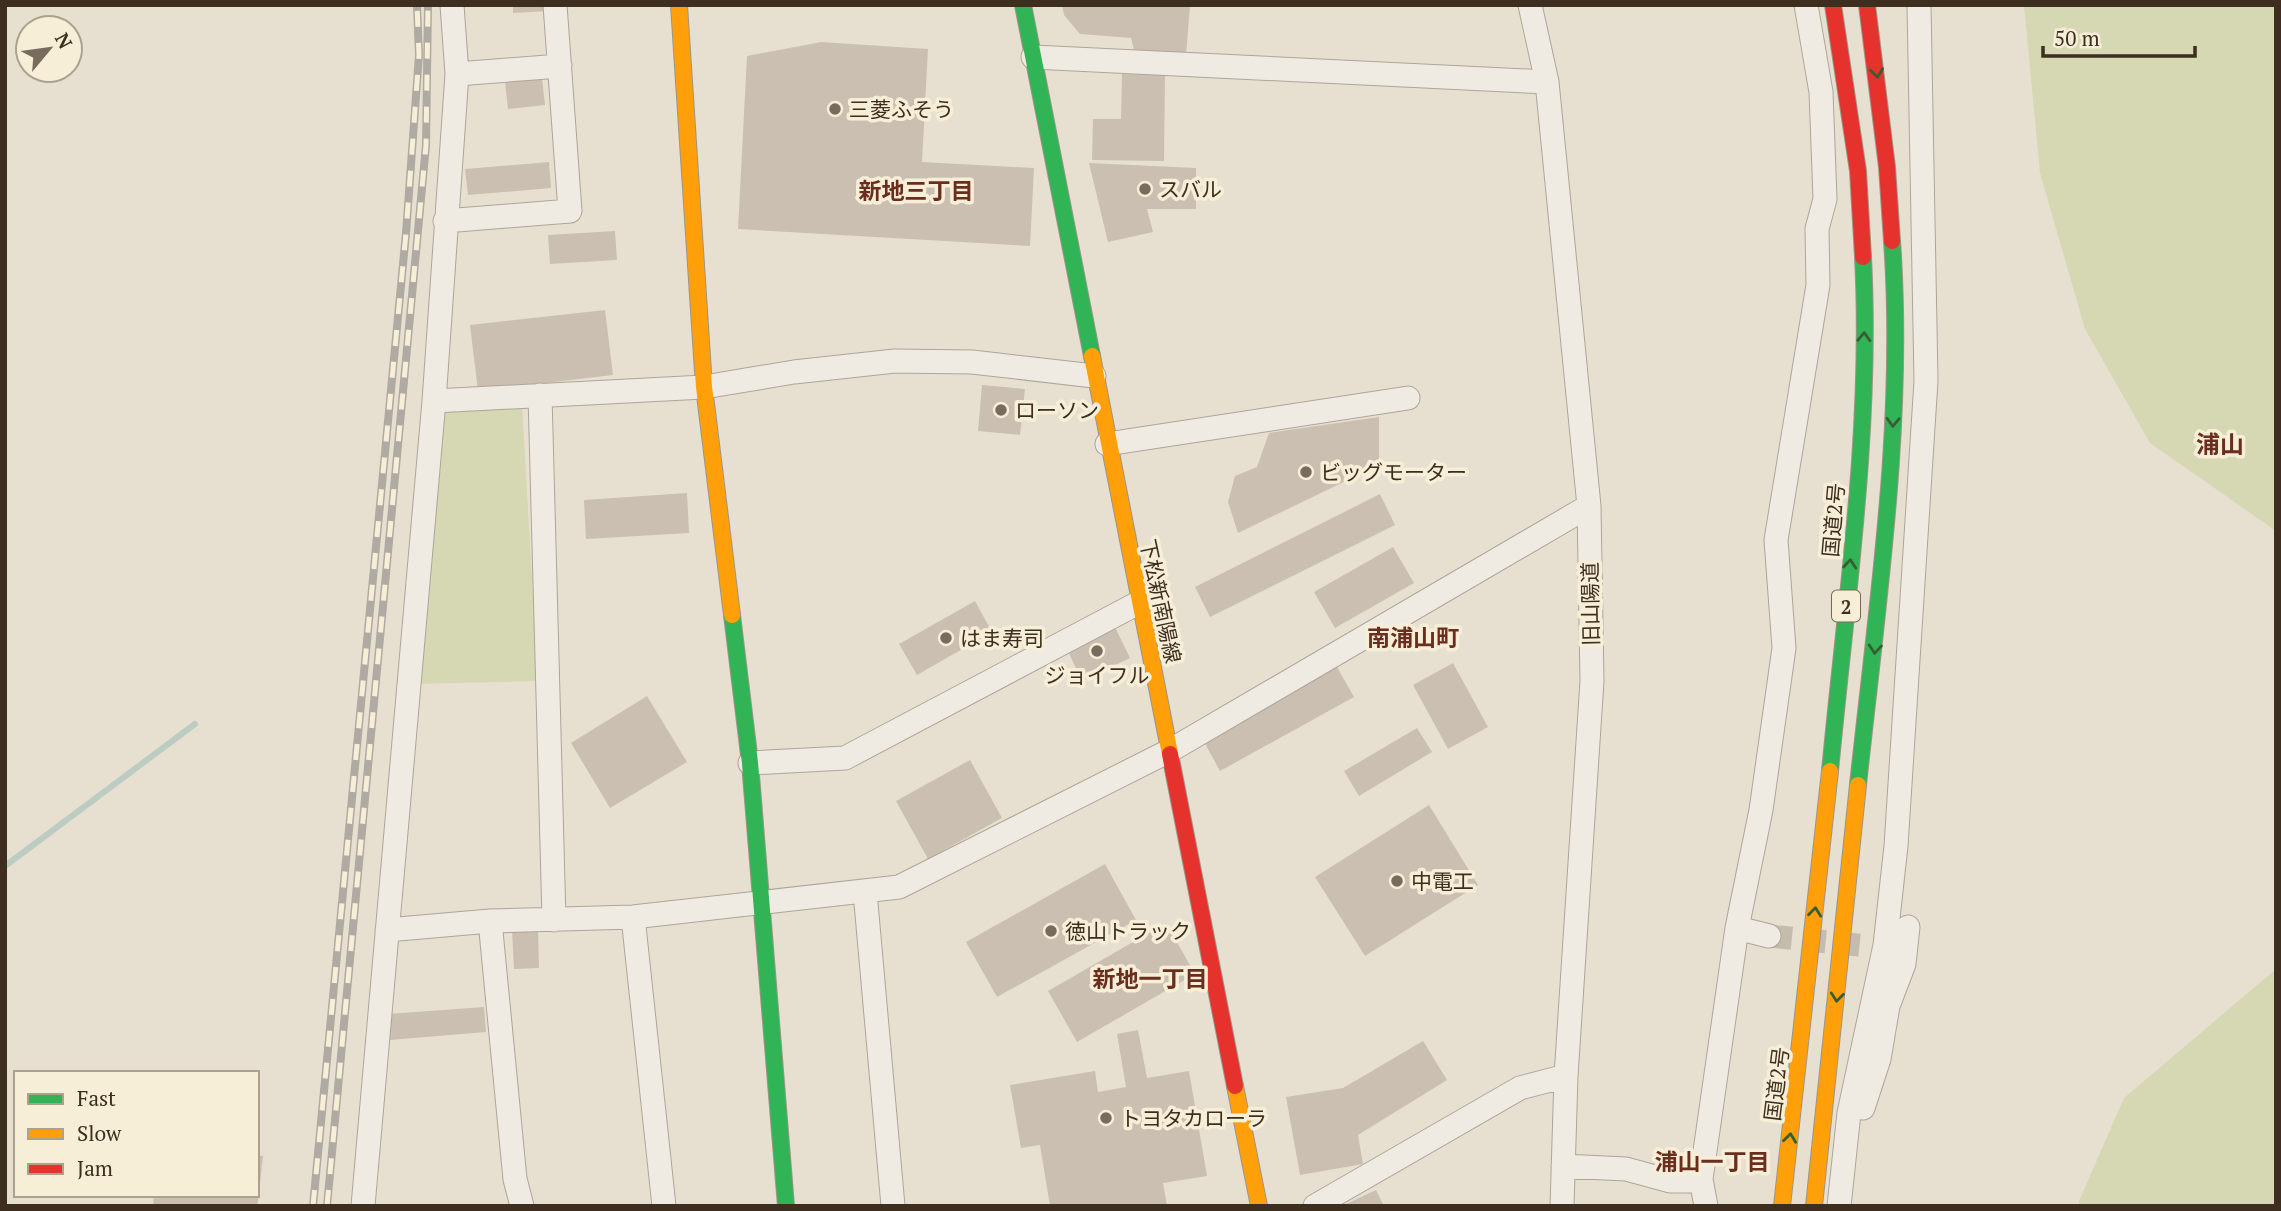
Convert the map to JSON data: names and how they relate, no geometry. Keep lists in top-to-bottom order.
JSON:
{
  "streets": {
    "main road": ["国道2号", "下松新南陽線", "2"],
    "street": ["旧山陽道"]
  },
  "districts": [
    "新地三丁目",
    "浦山",
    "南浦山町",
    "新地一丁目",
    "浦山一丁目"
  ],
  "places": [
    "三菱ふそう",
    "スバル",
    "ローソン",
    "ビッグモーター",
    "はま寿司",
    "ジョイフル",
    "中電工",
    "徳山トラック",
    "トヨタカローラ"
  ],
  "legend": ["Fast", "Slow", "Jam"],
  "scale_bar": "50 m",
  "north": "top right"
}
